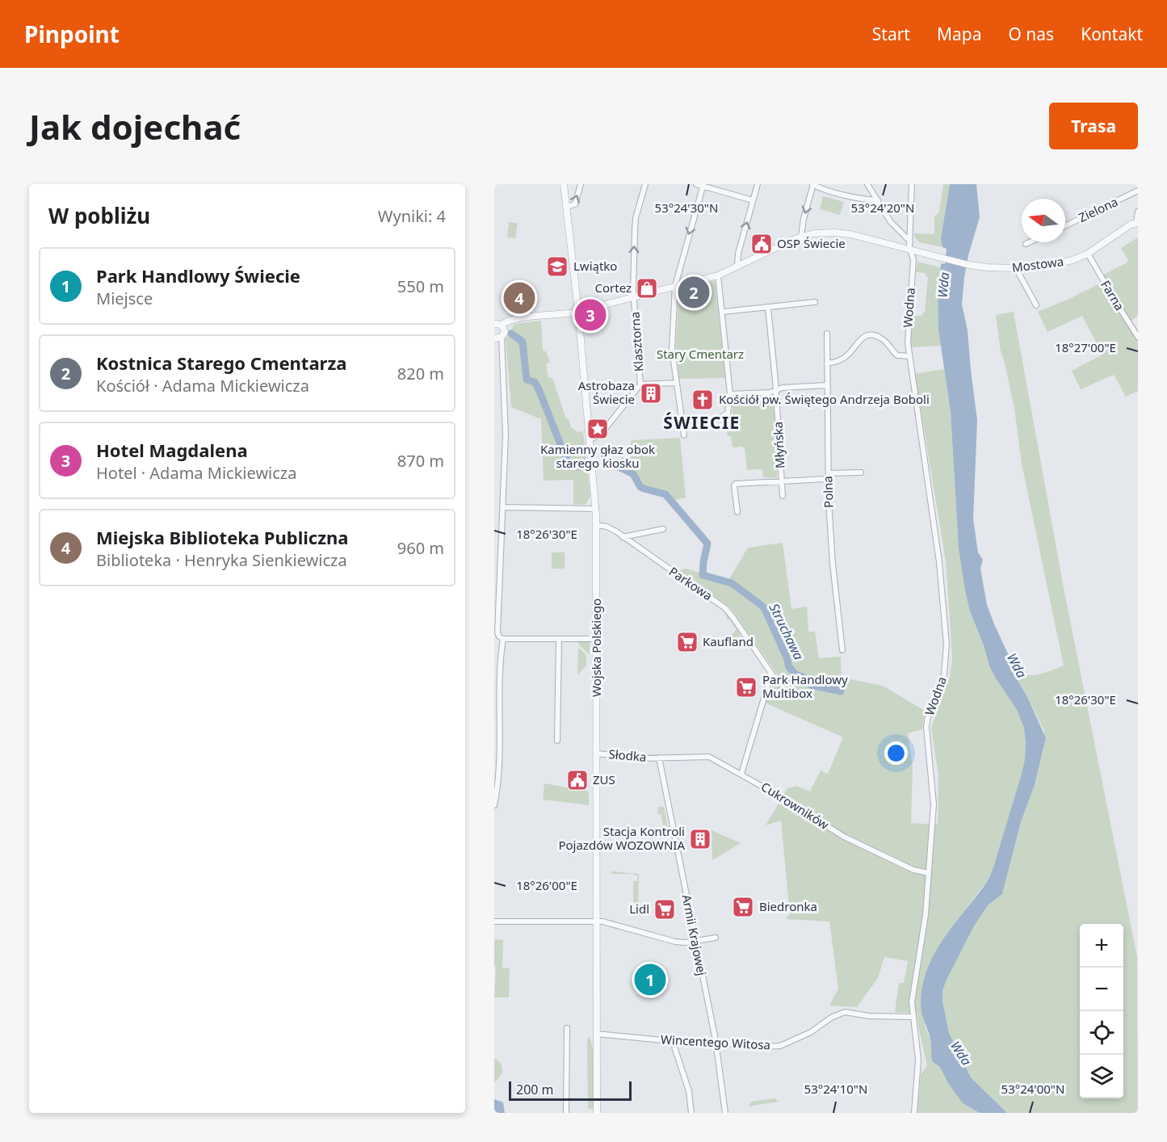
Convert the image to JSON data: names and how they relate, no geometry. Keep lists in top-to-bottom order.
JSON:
{
  "streets": {
    "street": [
      "Zielona",
      "Mostowa",
      "Farna",
      "Wodna",
      "Klasztorna",
      "Młyńska",
      "Polna",
      "Parkowa",
      "Wojska Polskiego",
      "Słodka",
      "Cukrowników",
      "Armii Krajowej",
      "Wincentego Witosa"
    ]
  },
  "crossings": [
    ["Mostowa", "Farna"],
    ["Mostowa", "Wodna"],
    ["Mostowa", "Klasztorna"],
    ["Mostowa", "Wojska Polskiego"],
    ["Wodna", "Cukrowników"],
    ["Wodna", "Wincentego Witosa"],
    ["Parkowa", "Wojska Polskiego"],
    ["Wojska Polskiego", "Słodka"],
    ["Wojska Polskiego", "Wincentego Witosa"],
    ["Słodka", "Cukrowników"],
    ["Słodka", "Armii Krajowej"],
    ["Cukrowników", "Armii Krajowej"],
    ["Armii Krajowej", "Wincentego Witosa"]
  ],
  "one_way": ["Klasztorna"],
  "districts": ["ŚWIECIE"],
  "water": ["Wda", "Struchawa"],
  "parks": ["Stary Cmentarz"],
  "places": {
    "public building": ["OSP Świecie", "ZUS"],
    "school or university": ["Lwiątko"],
    "shop": ["Cortez"],
    "building": ["Astrobaza Świecie", "Stacja Kontroli Pojazdów WOZOWNIA"],
    "church": ["Kościół pw. Świętego Andrzeja Boboli"],
    "place": ["Kamienny głaz obok starego kiosku"],
    "supermarket": [
      "Kaufland",
      "Park Handlowy Multibox",
      "Biedronka",
      "Lidl"
    ]
  },
  "scale_bar": "200 m",
  "north": "left",
  "page": {
    "header": "Pinpoint",
    "nav": [
      "Start",
      "Mapa",
      "O nas",
      "Kontakt"
    ],
    "buttons": "Trasa",
    "title": "Jak dojechać",
    "heading": ["W pobliżu", "Wyniki: 4"],
    "list": [
      {
        "mark": "1",
        "name": "Park Handlowy Świecie",
        "note": "Miejsce",
        "value": "550 m"
      },
      {
        "mark": "2",
        "name": "Kostnica Starego Cmentarza",
        "note": "Kościół · Adama Mickiewicza",
        "value": "820 m"
      },
      {
        "mark": "3",
        "name": "Hotel Magdalena",
        "note": "Hotel · Adama Mickiewicza",
        "value": "870 m"
      },
      {
        "mark": "4",
        "name": "Miejska Biblioteka Publiczna",
        "note": "Biblioteka · Henryka Sienkiewicza",
        "value": "960 m"
      }
    ],
    "pins": [
      "2",
      "4",
      "3",
      "1"
    ],
    "map_buttons": ["+", "−"],
    "scale": "200 m"
  },
  "coordinates": [
    "53°24'20\"N",
    "53°24'30\"N",
    "18°27'00\"E",
    "18°26'30\"E",
    "18°26'00\"E",
    "53°24'10\"N",
    "53°24'00\"N"
  ]
}
